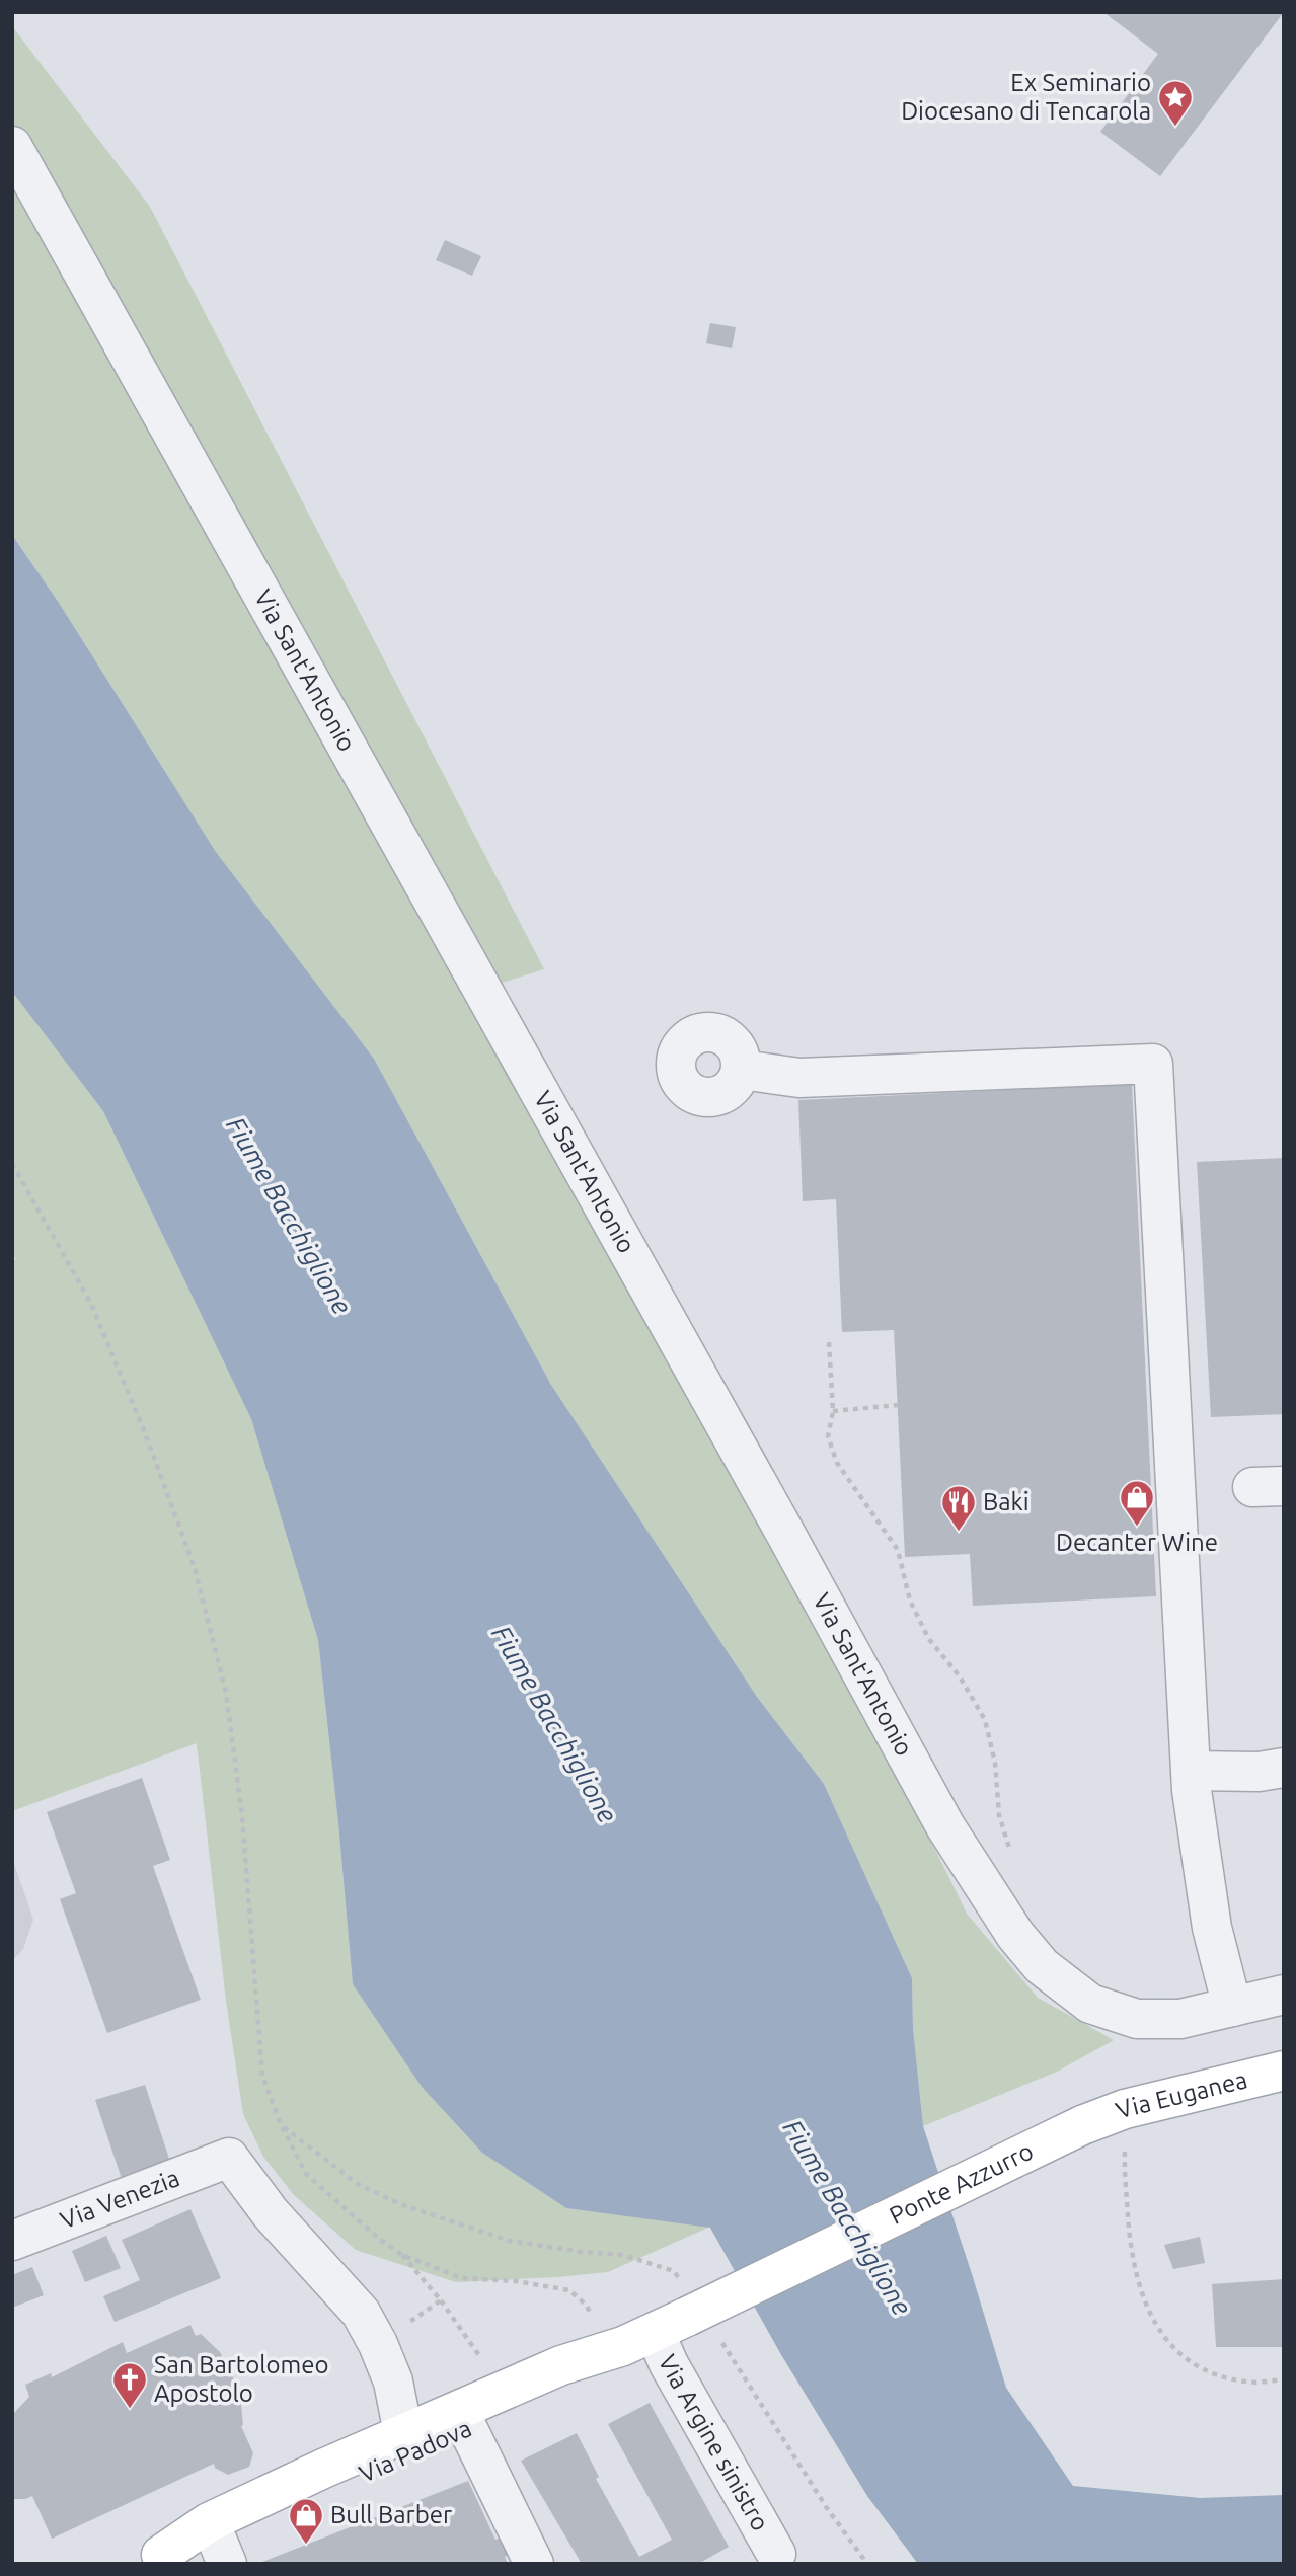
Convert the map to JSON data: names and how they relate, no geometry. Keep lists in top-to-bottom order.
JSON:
{
  "streets": {
    "main road": ["Via Euganea", "Ponte Azzurro", "Via Padova"],
    "street": ["Via Sant'Antonio", "Via Venezia", "Via Argine sinistro"]
  },
  "crossings": [
    ["Via Euganea", "Ponte Azzurro"],
    ["Ponte Azzurro", "Via Argine sinistro"],
    ["Ponte Azzurro", "Via Padova"],
    ["Via Venezia", "Via Padova"],
    ["Via Argine sinistro", "Via Padova"]
  ],
  "water": ["Fiume Bacchiglione"],
  "places": {
    "place": ["Ex Seminario Diocesano di Tencarola"],
    "shop": ["Decanter Wine", "Bull Barber"],
    "restaurant": ["Baki"],
    "church": ["San Bartolomeo Apostolo"]
  }
}
